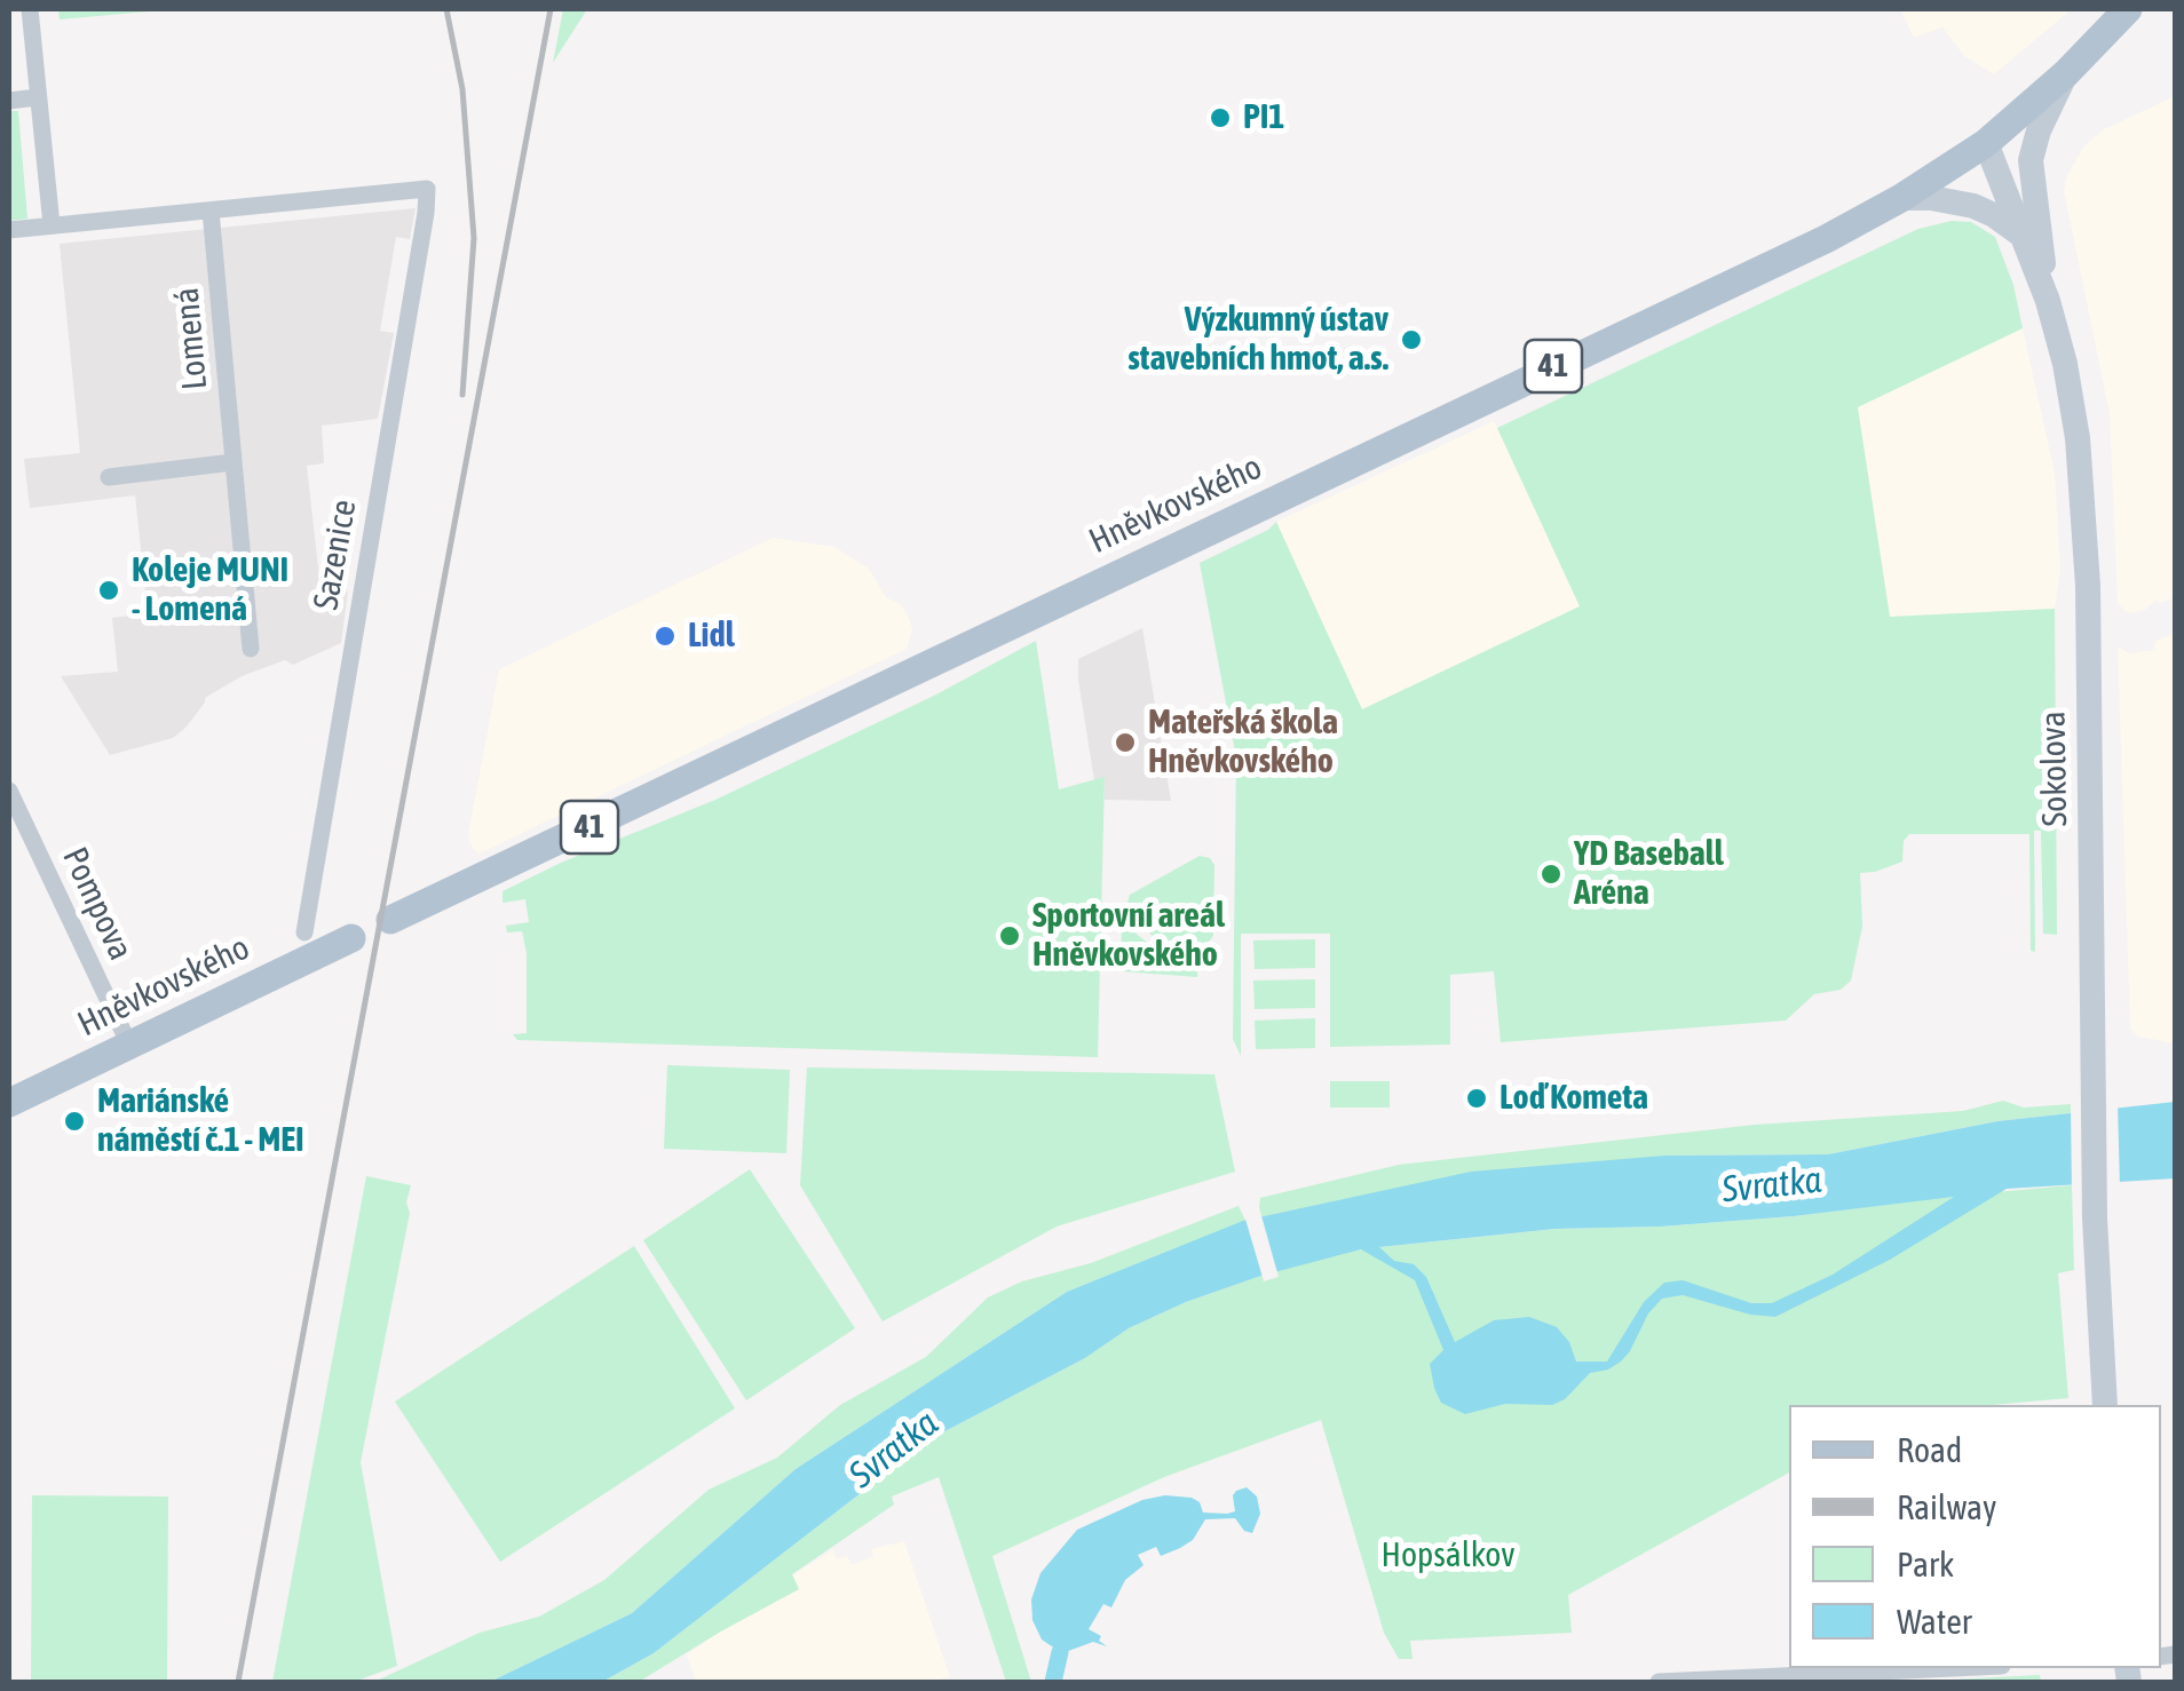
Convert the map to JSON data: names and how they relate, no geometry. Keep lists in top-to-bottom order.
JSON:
{
  "streets": {
    "main road": ["41", "Hněvkovského"],
    "street": [
      "Lomená",
      "Sazenice",
      "Sokolova",
      "Pompova"
    ]
  },
  "crossings": [
    ["Lomená", "Sazenice"],
    ["41", "Hněvkovského"],
    ["41", "Sokolova"],
    ["Hněvkovského", "Sokolova"],
    ["Hněvkovského", "Pompova"]
  ],
  "water": ["Svratka"],
  "parks": ["Hopsálkov"],
  "places": [
    "PI1",
    "Výzkumný ústav stavebních hmot, a.s.",
    "Koleje MUNI - Lomená",
    "Lidl",
    "Mateřská škola Hněvkovského",
    "YD Baseball Aréna",
    "Sportovní areál Hněvkovského",
    "Loď Kometa",
    "Mariánské náměstí č.1 - MEI"
  ],
  "legend": [
    "Road",
    "Railway",
    "Park",
    "Water"
  ]
}
